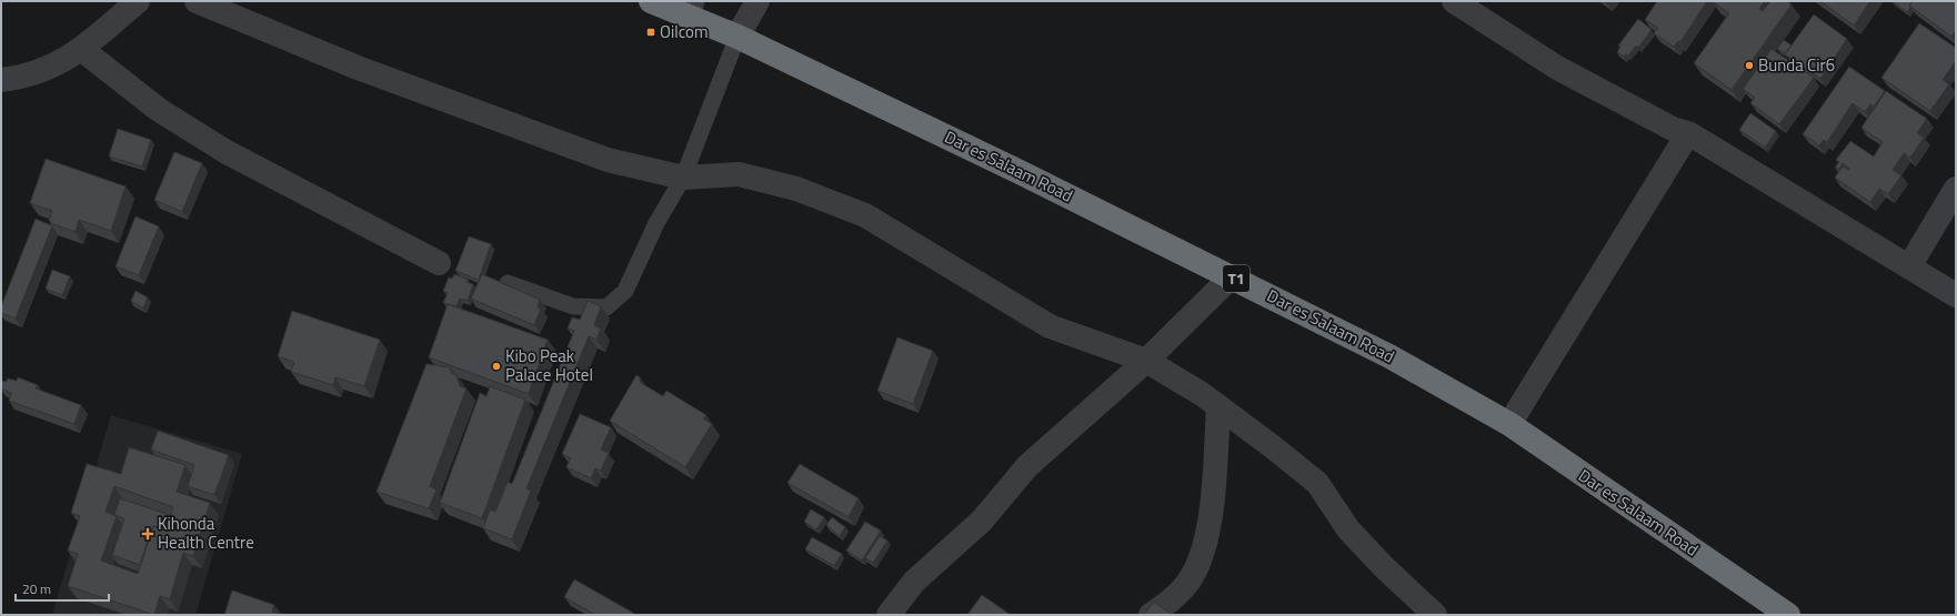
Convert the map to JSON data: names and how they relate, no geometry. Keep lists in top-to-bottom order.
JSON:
{
  "streets": {
    "highway": ["Dar es Salaam Road", "T1"]
  },
  "places": {
    "transit": ["Oilcom"],
    "other": ["Bunda Cir6", "Kibo Peak Palace Hotel"],
    "health": ["Kihonda Health Centre"]
  },
  "scale_bar": "20 m"
}
